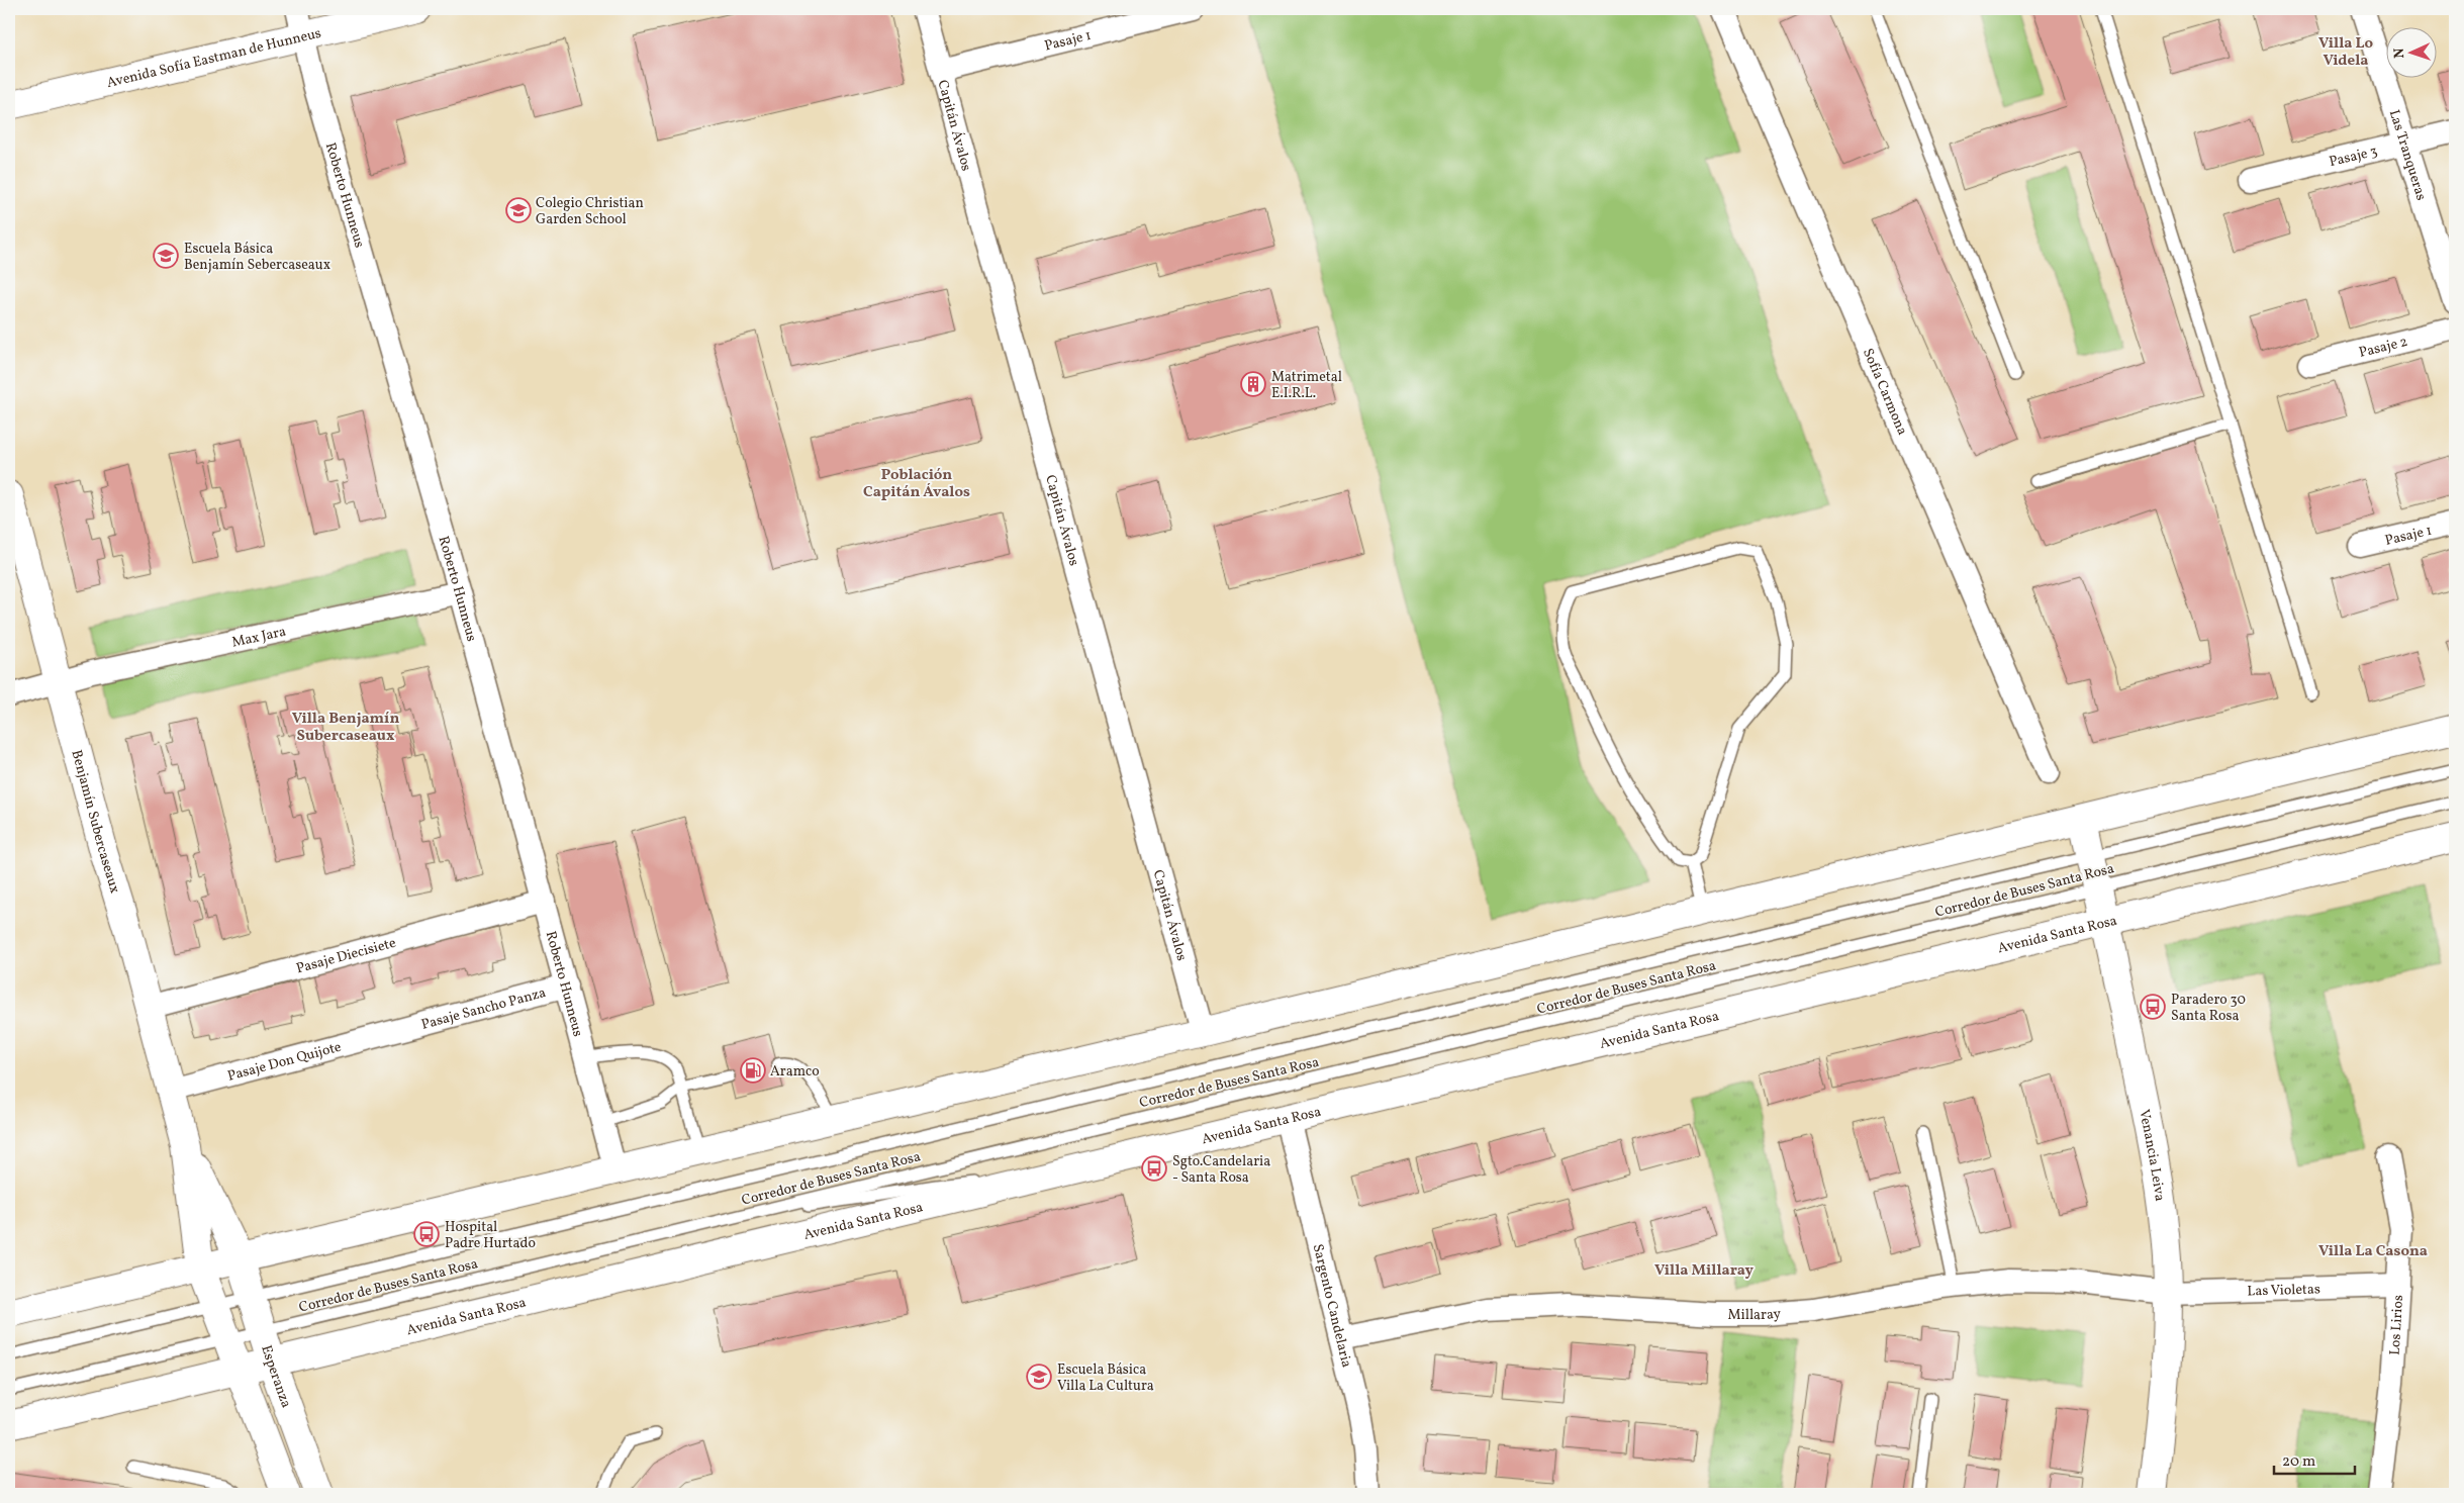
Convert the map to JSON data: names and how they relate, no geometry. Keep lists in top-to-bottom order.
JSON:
{
  "streets": {
    "main road": [
      "Avenida Sofía Eastman de Hunneus",
      "Benjamín Subercaseaux",
      "Avenida Santa Rosa",
      "Venancia Leiva",
      "Esperanza"
    ],
    "street": [
      "Pasaje 1",
      "Capitán Ávalos",
      "Pasaje 3",
      "Las Tranqueras",
      "Roberto Hunneus",
      "Pasaje 2",
      "Sofía Carmona",
      "Max Jara",
      "Pasaje Diecisiete",
      "Pasaje Sancho Panza",
      "Pasaje Don Quijote",
      "Las Violetas",
      "Sargento Candelaria",
      "Millaray",
      "Los Lirios"
    ],
    "lane": ["Corredor de Buses Santa Rosa"]
  },
  "crossings": [
    ["Pasaje 1", "Capitán Ávalos"],
    ["Avenida Sofía Eastman de Hunneus", "Roberto Hunneus"],
    ["Pasaje 3", "Las Tranqueras"],
    ["Roberto Hunneus", "Max Jara"],
    ["Roberto Hunneus", "Pasaje Diecisiete"],
    ["Roberto Hunneus", "Pasaje Sancho Panza"],
    ["Max Jara", "Benjamín Subercaseaux"],
    ["Benjamín Subercaseaux", "Pasaje Diecisiete"],
    ["Benjamín Subercaseaux", "Pasaje Don Quijote"],
    ["Benjamín Subercaseaux", "Esperanza"],
    ["Corredor de Buses Santa Rosa", "Venancia Leiva"],
    ["Corredor de Buses Santa Rosa", "Esperanza"],
    ["Avenida Santa Rosa", "Venancia Leiva"],
    ["Avenida Santa Rosa", "Sargento Candelaria"],
    ["Avenida Santa Rosa", "Esperanza"],
    ["Pasaje Sancho Panza", "Pasaje Don Quijote"],
    ["Venancia Leiva", "Las Violetas"],
    ["Venancia Leiva", "Millaray"],
    ["Las Violetas", "Millaray"],
    ["Las Violetas", "Los Lirios"],
    ["Sargento Candelaria", "Millaray"]
  ],
  "districts": [
    "Villa Lo Videla",
    "Población Capitán Ávalos",
    "Villa Benjamín Subercaseaux",
    "Villa La Casona",
    "Villa Millaray"
  ],
  "places": {
    "school or university": ["Colegio Christian Garden School", "Escuela Básica Benjamín Sebercaseaux", "Escuela Básica Villa La Cultura"],
    "building": ["Matrimetal E.I.R.L."],
    "bus stop": ["Paradero 30 Santa Rosa", "Sgto.Candelaria - Santa Rosa", "Hospital Padre Hurtado"],
    "fuel station": ["Aramco"]
  },
  "scale_bar": "20 m",
  "north": "left"
}
